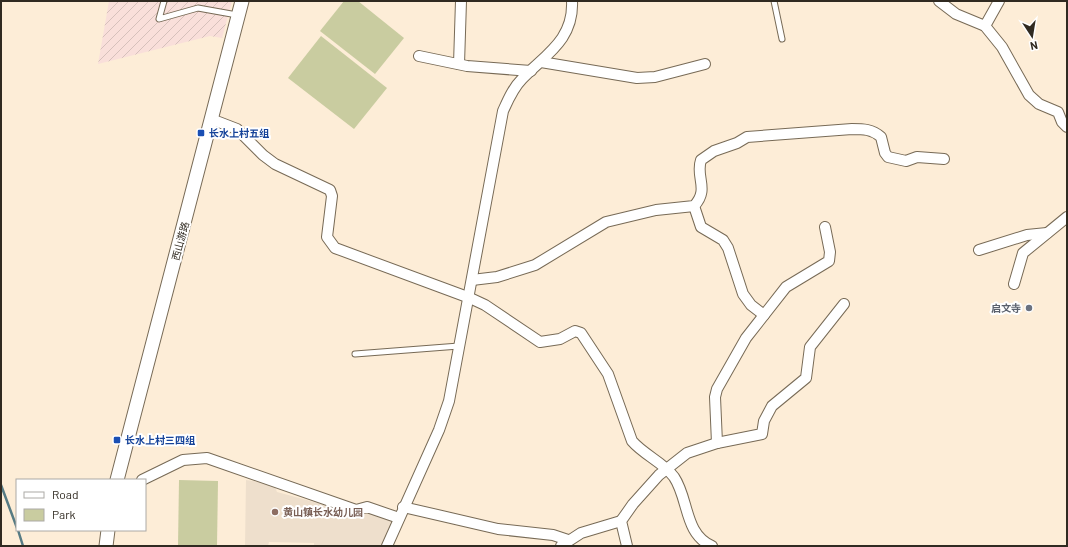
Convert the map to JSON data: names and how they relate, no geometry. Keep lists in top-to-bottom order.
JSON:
{
  "streets": {
    "street": ["西山游路"]
  },
  "places": {
    "transit": ["长水上村五组", "长水上村三四组"],
    "other": ["启文寺", "黄山镇长水幼儿园"]
  },
  "legend": ["Road", "Park"],
  "north": "bottom"
}
